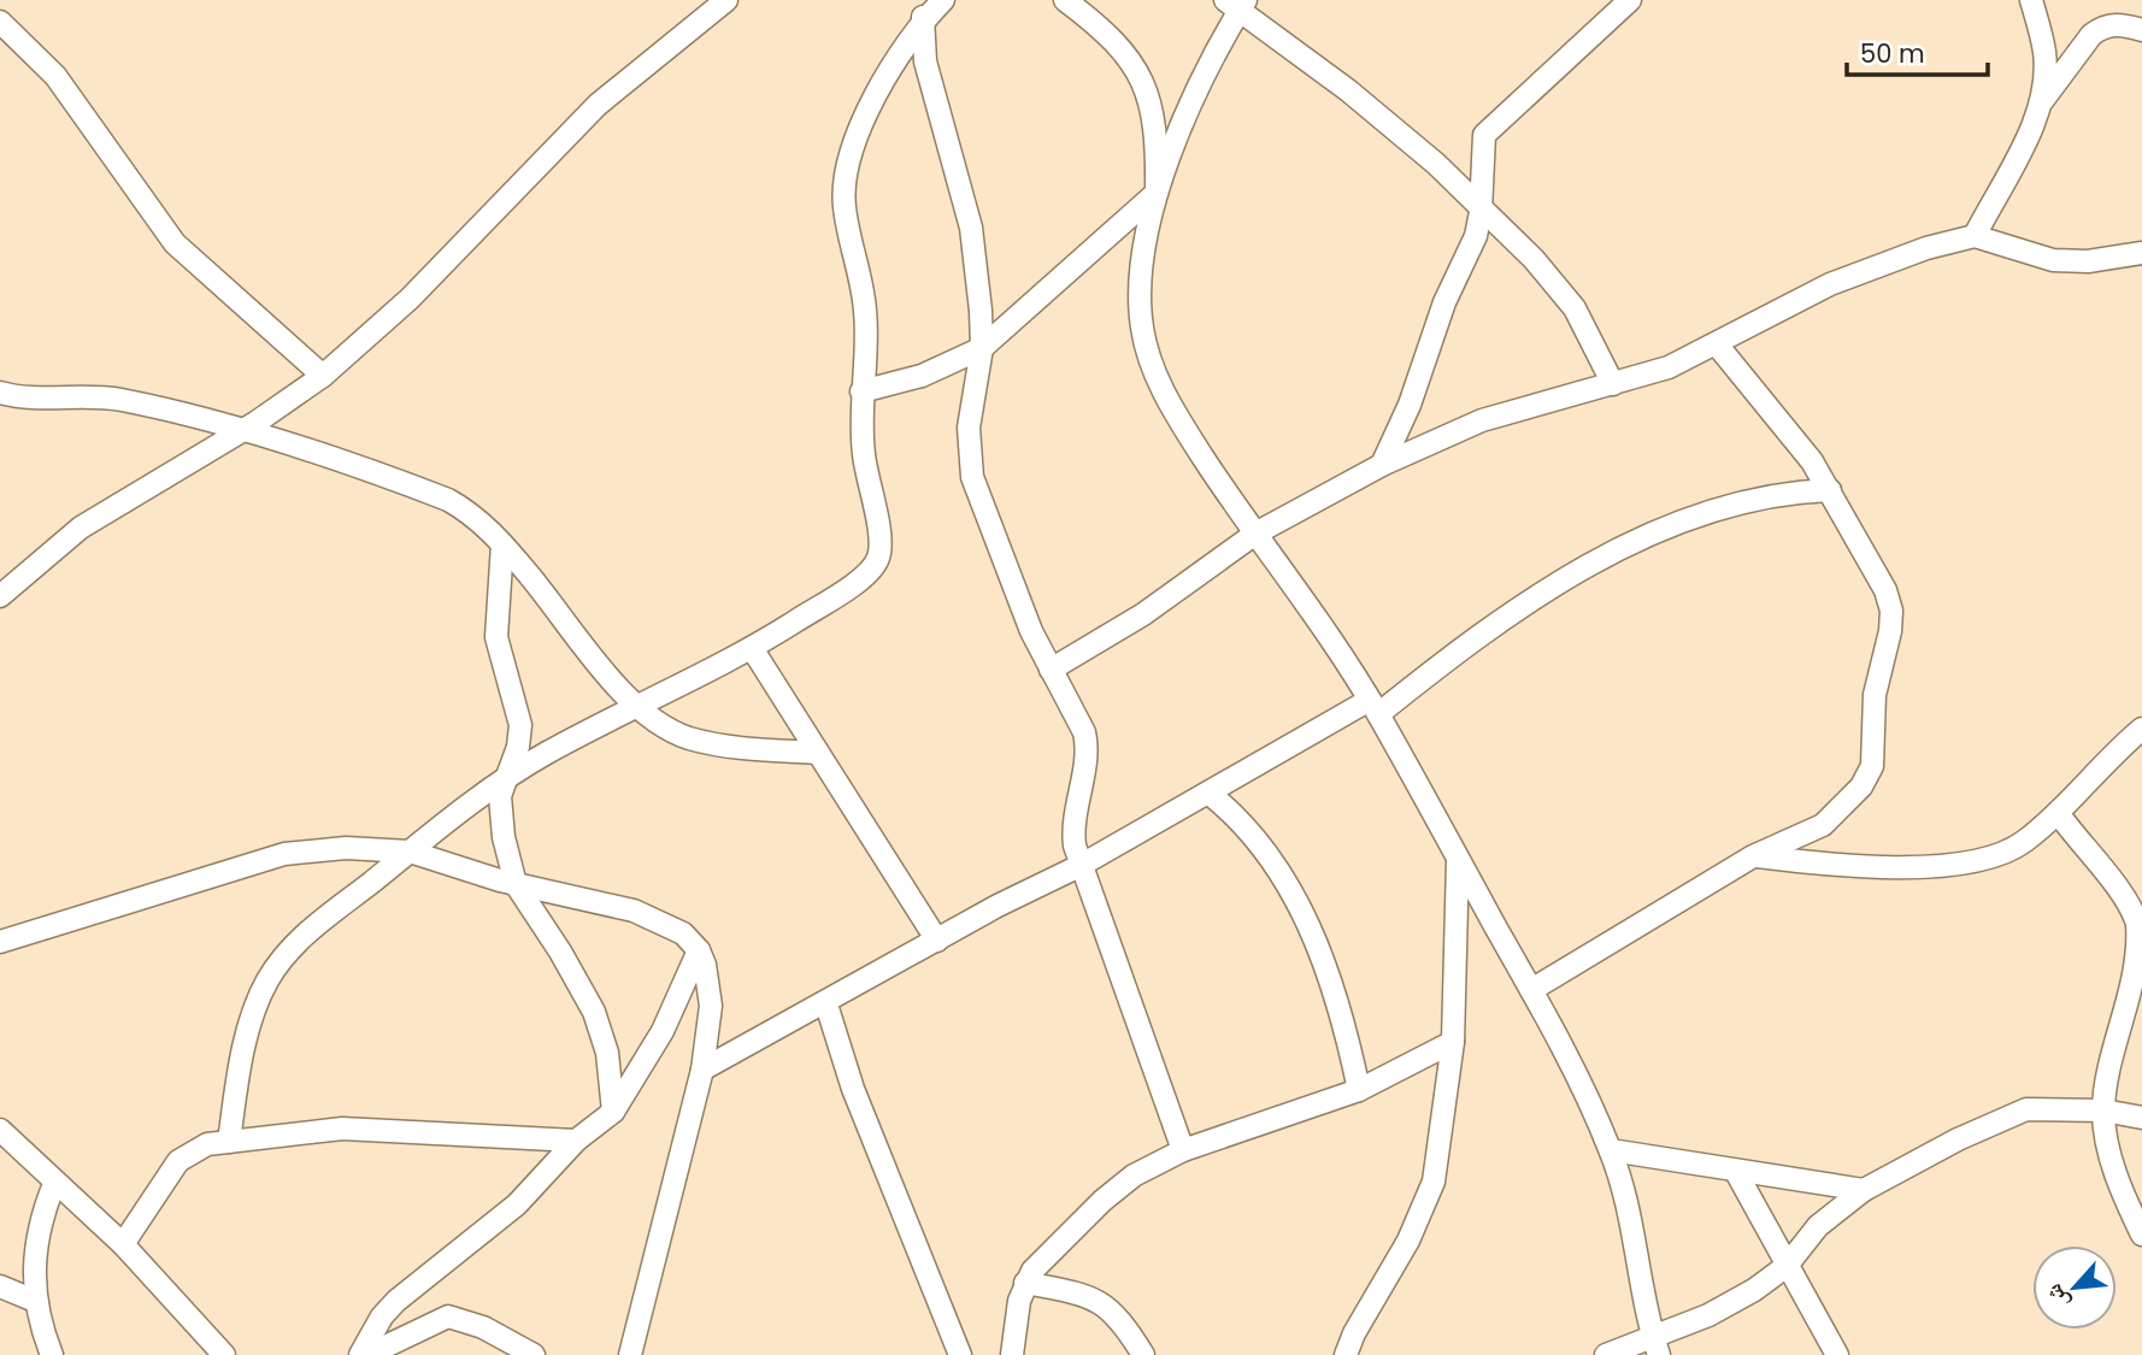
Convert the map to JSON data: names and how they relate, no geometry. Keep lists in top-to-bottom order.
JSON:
{
  "scale_bar": "50 m",
  "north": "bottom left"
}
